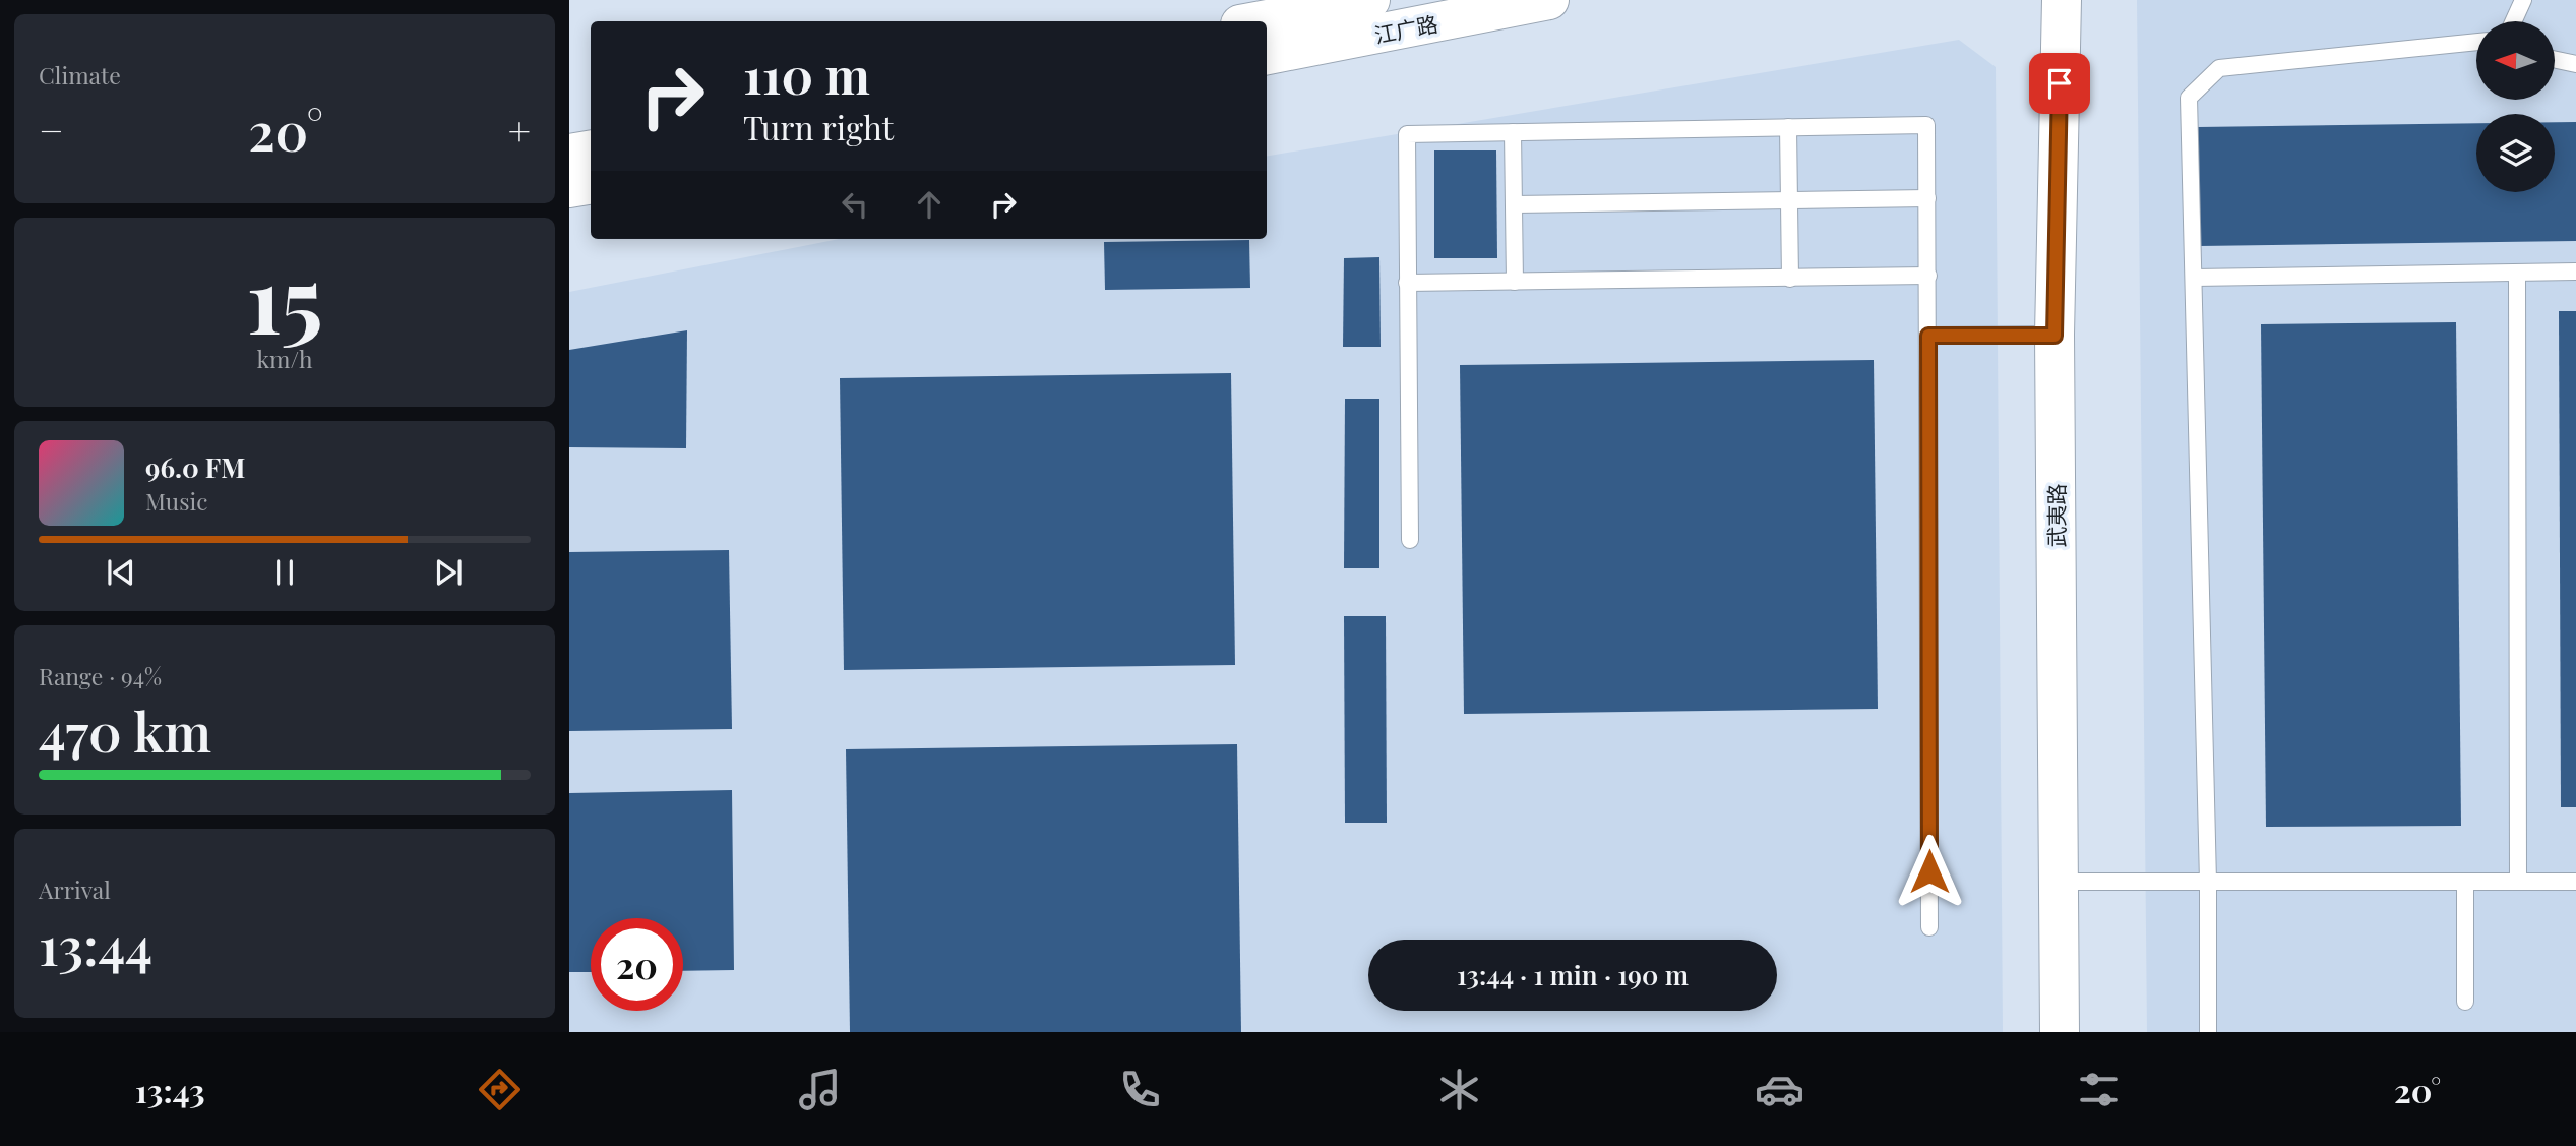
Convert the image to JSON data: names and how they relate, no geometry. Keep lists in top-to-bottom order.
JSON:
{
  "streets": {
    "street": ["江广路", "武夷路"]
  },
  "north": "left",
  "page": {
    "tile": [
      "Climate",
      ["15", "km/h"],
      ["Range · 94%", "470 km"],
      ["Arrival", "13:44"]
    ],
    "turn": ["110 m", "Turn right"],
    "heat": ["−", "20°", "+"],
    "song": ["96.0 FM", "Music"],
    "limit": "20",
    "trip": "13:44 · 1 min · 190 m",
    "tabs": ["13:43", "20°"]
  }
}
